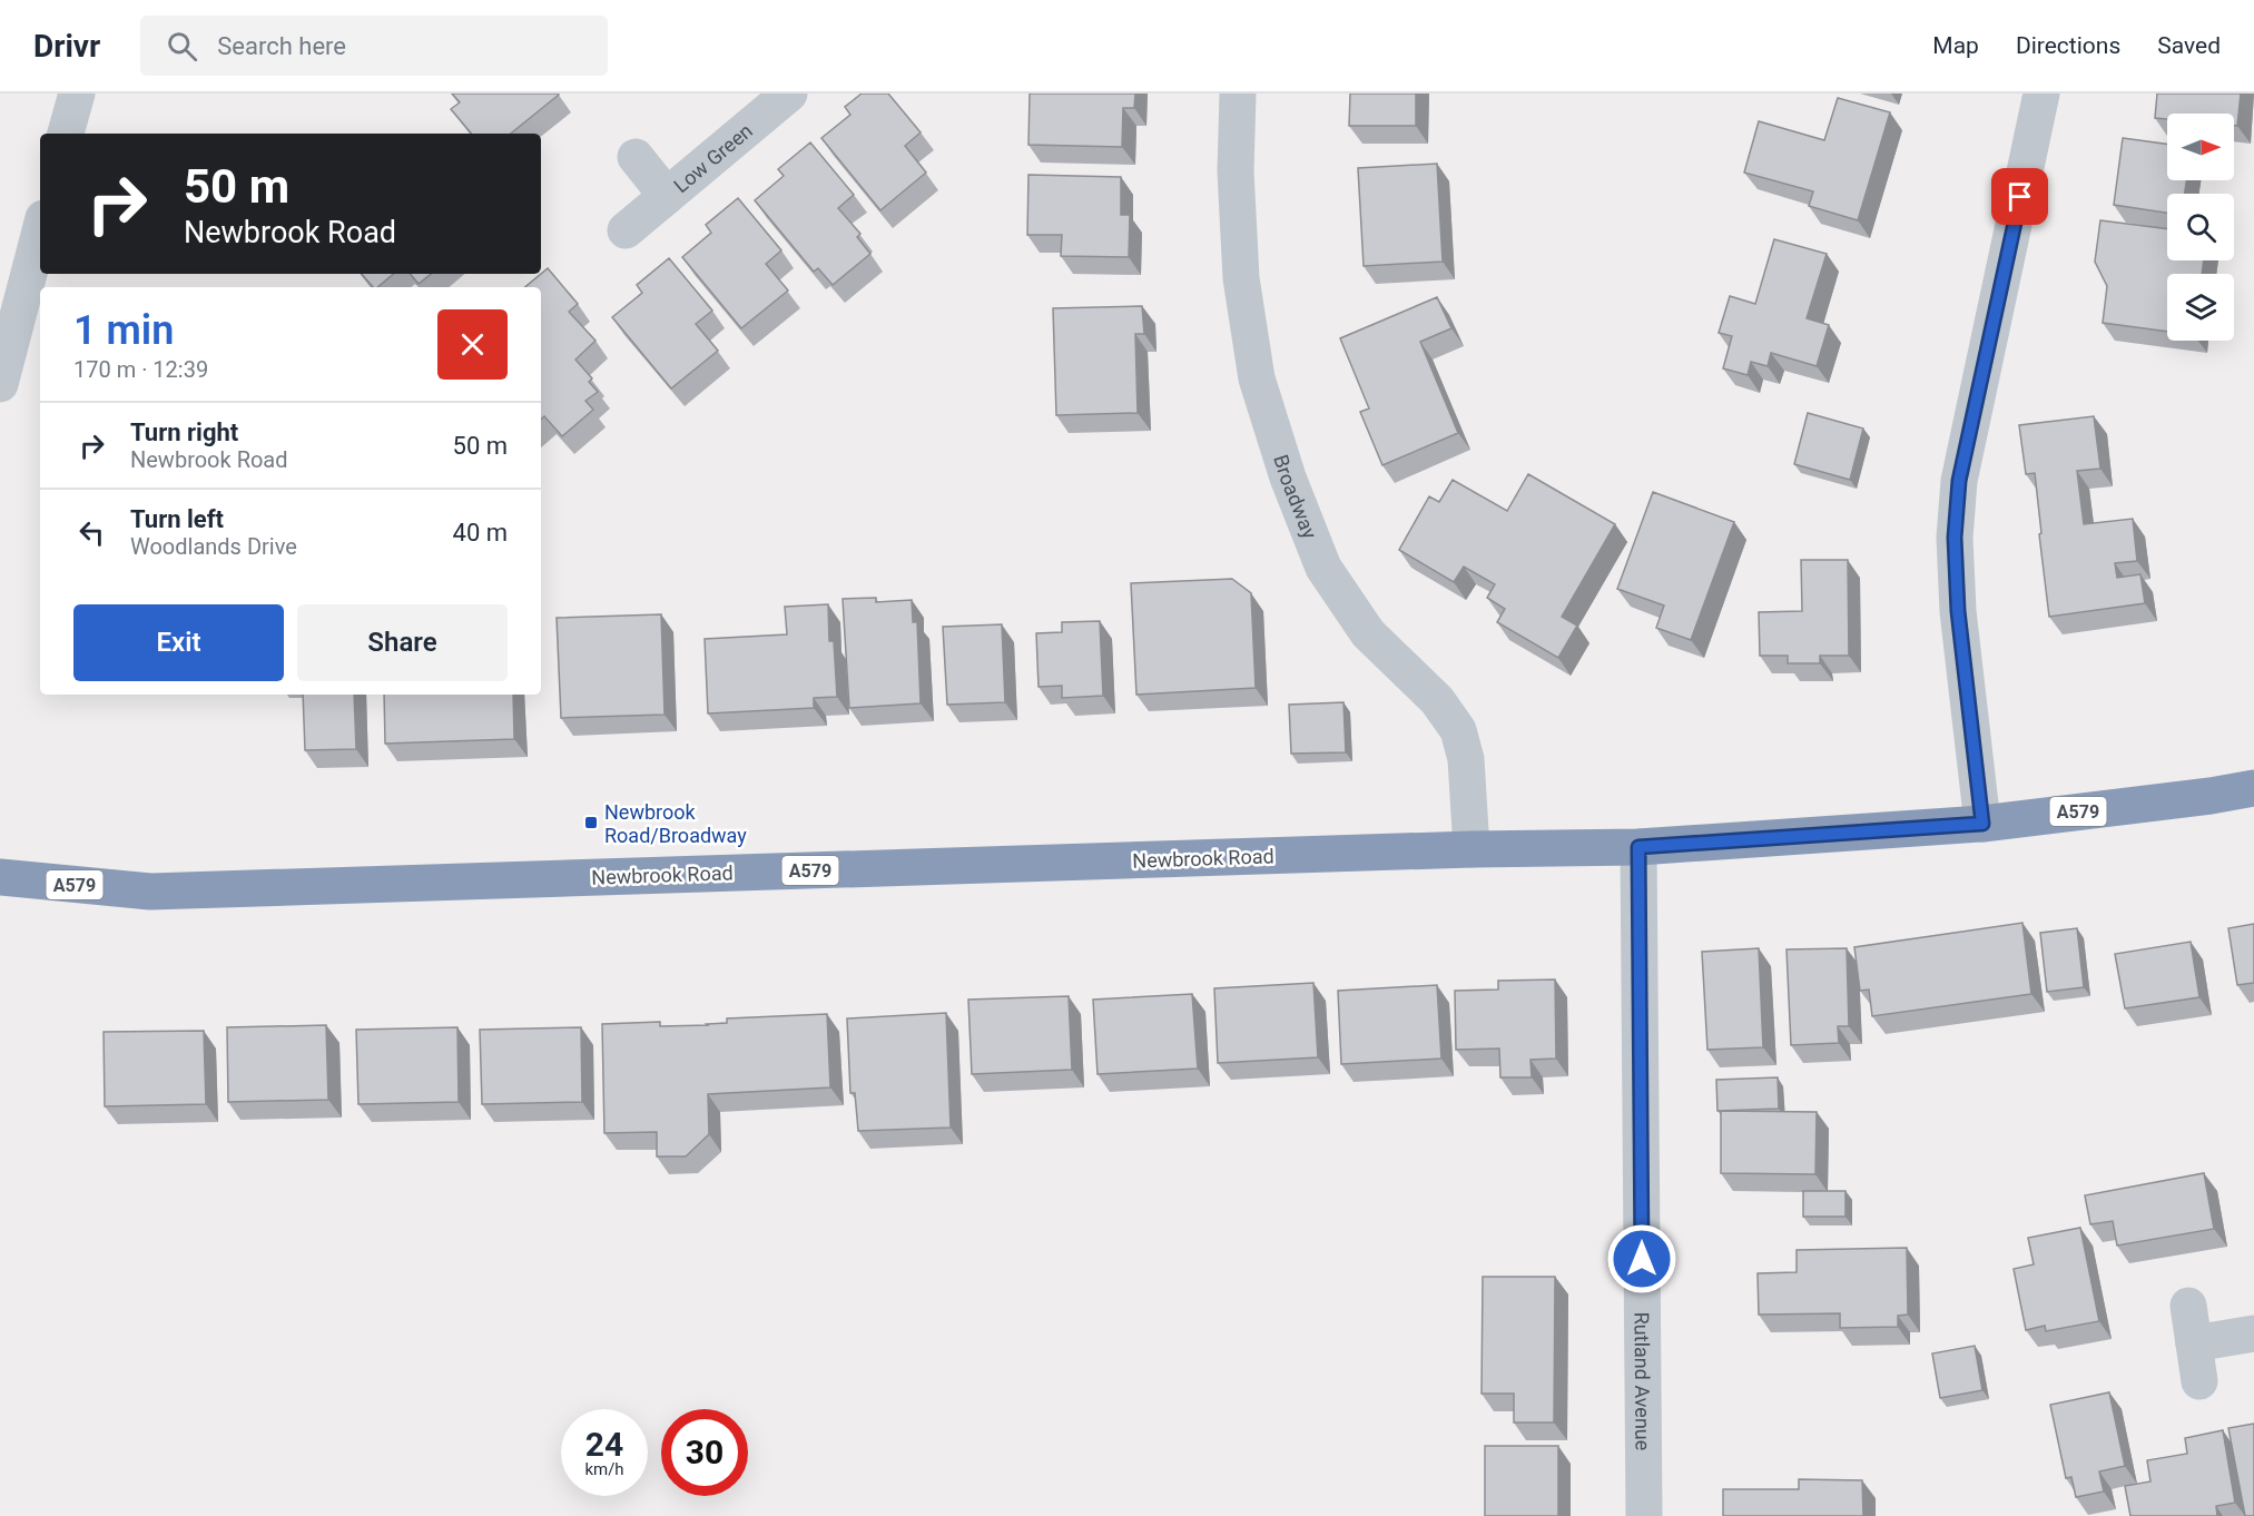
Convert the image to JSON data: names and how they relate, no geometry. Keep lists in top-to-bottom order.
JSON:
{
  "streets": {
    "highway": ["A579", "Newbrook Road"],
    "street": ["Low Green", "Broadway", "Rutland Avenue"]
  },
  "crossings": [
    ["Broadway", "Newbrook Road"],
    ["Newbrook Road", "Rutland Avenue"]
  ],
  "places": {
    "transit": ["Newbrook Road/Broadway"]
  },
  "north": "right",
  "page": {
    "header": "Drivr",
    "search": "Search here",
    "nav": ["Map", "Directions", "Saved"],
    "turn": ["50 m", "Newbrook Road"],
    "heading": ["1 min", "170 m · 12:39"],
    "list": [
      {
        "name": "Turn right",
        "note": "Newbrook Road",
        "value": "50 m"
      },
      {
        "name": "Turn left",
        "note": "Woodlands Drive",
        "value": "40 m"
      }
    ],
    "buttons": ["Exit", "Share"],
    "speed": "24 km/h",
    "limit": "30"
  }
}
